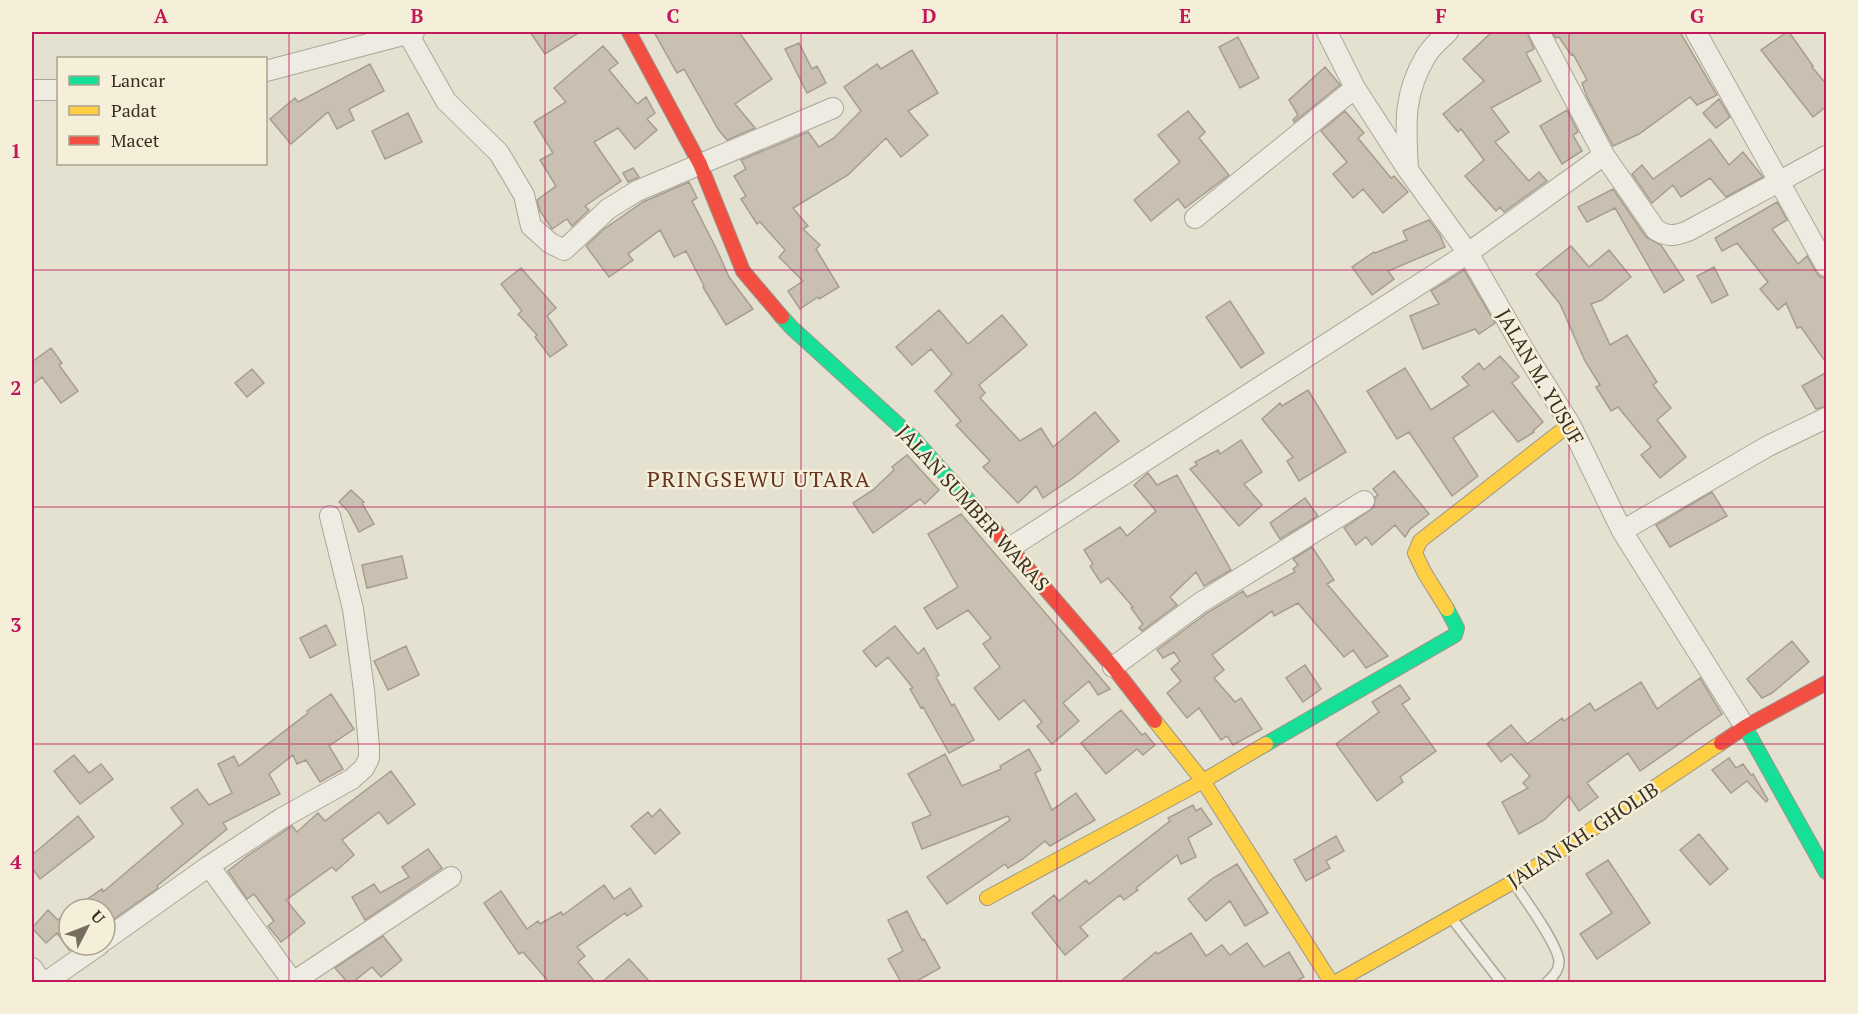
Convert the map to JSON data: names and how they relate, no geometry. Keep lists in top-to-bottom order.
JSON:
{
  "streets": {
    "street": ["JALAN M. YUSUF", "JALAN SUMBER WARAS", "JALAN KH. GHOLIB"]
  },
  "crossings": [
    ["JALAN M. YUSUF", "JALAN KH. GHOLIB"]
  ],
  "districts": ["PRINGSEWU UTARA"],
  "legend": ["Lancar", "Padat", "Macet"],
  "north": "top right",
  "grid": {
    "columns": [
      "A",
      "B",
      "C",
      "D",
      "E",
      "F",
      "G"
    ],
    "rows": [
      "1",
      "2",
      "3",
      "4"
    ]
  }
}
